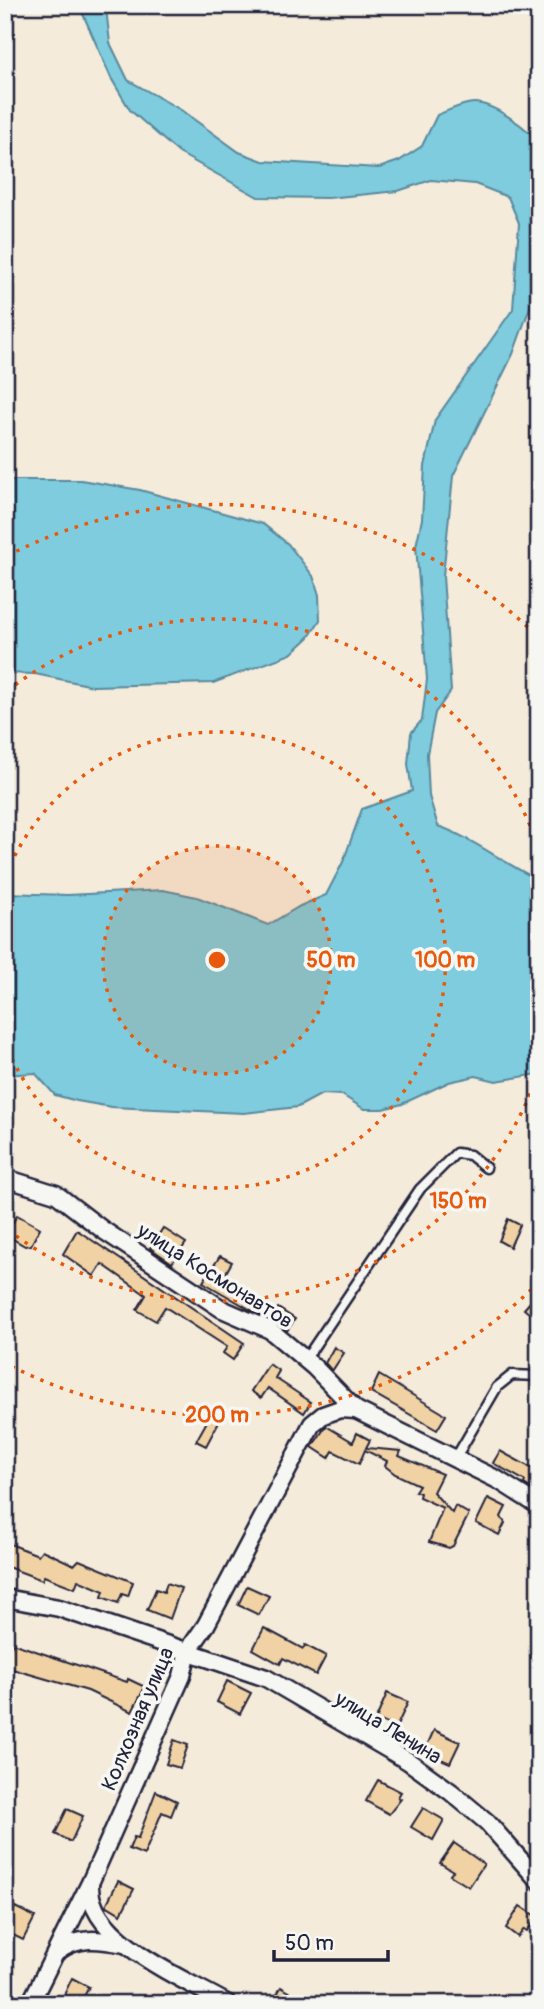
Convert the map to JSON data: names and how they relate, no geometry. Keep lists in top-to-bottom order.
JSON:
{
  "streets": {
    "street": ["улица Космонавтов", "Колхозная улица", "улица Ленина"]
  },
  "crossings": [
    ["улица Космонавтов", "Колхозная улица"],
    ["Колхозная улица", "улица Ленина"]
  ],
  "scale_bar": "50 m",
  "rings": [
    "50 m",
    "100 m",
    "150 m",
    "200 m"
  ]
}
